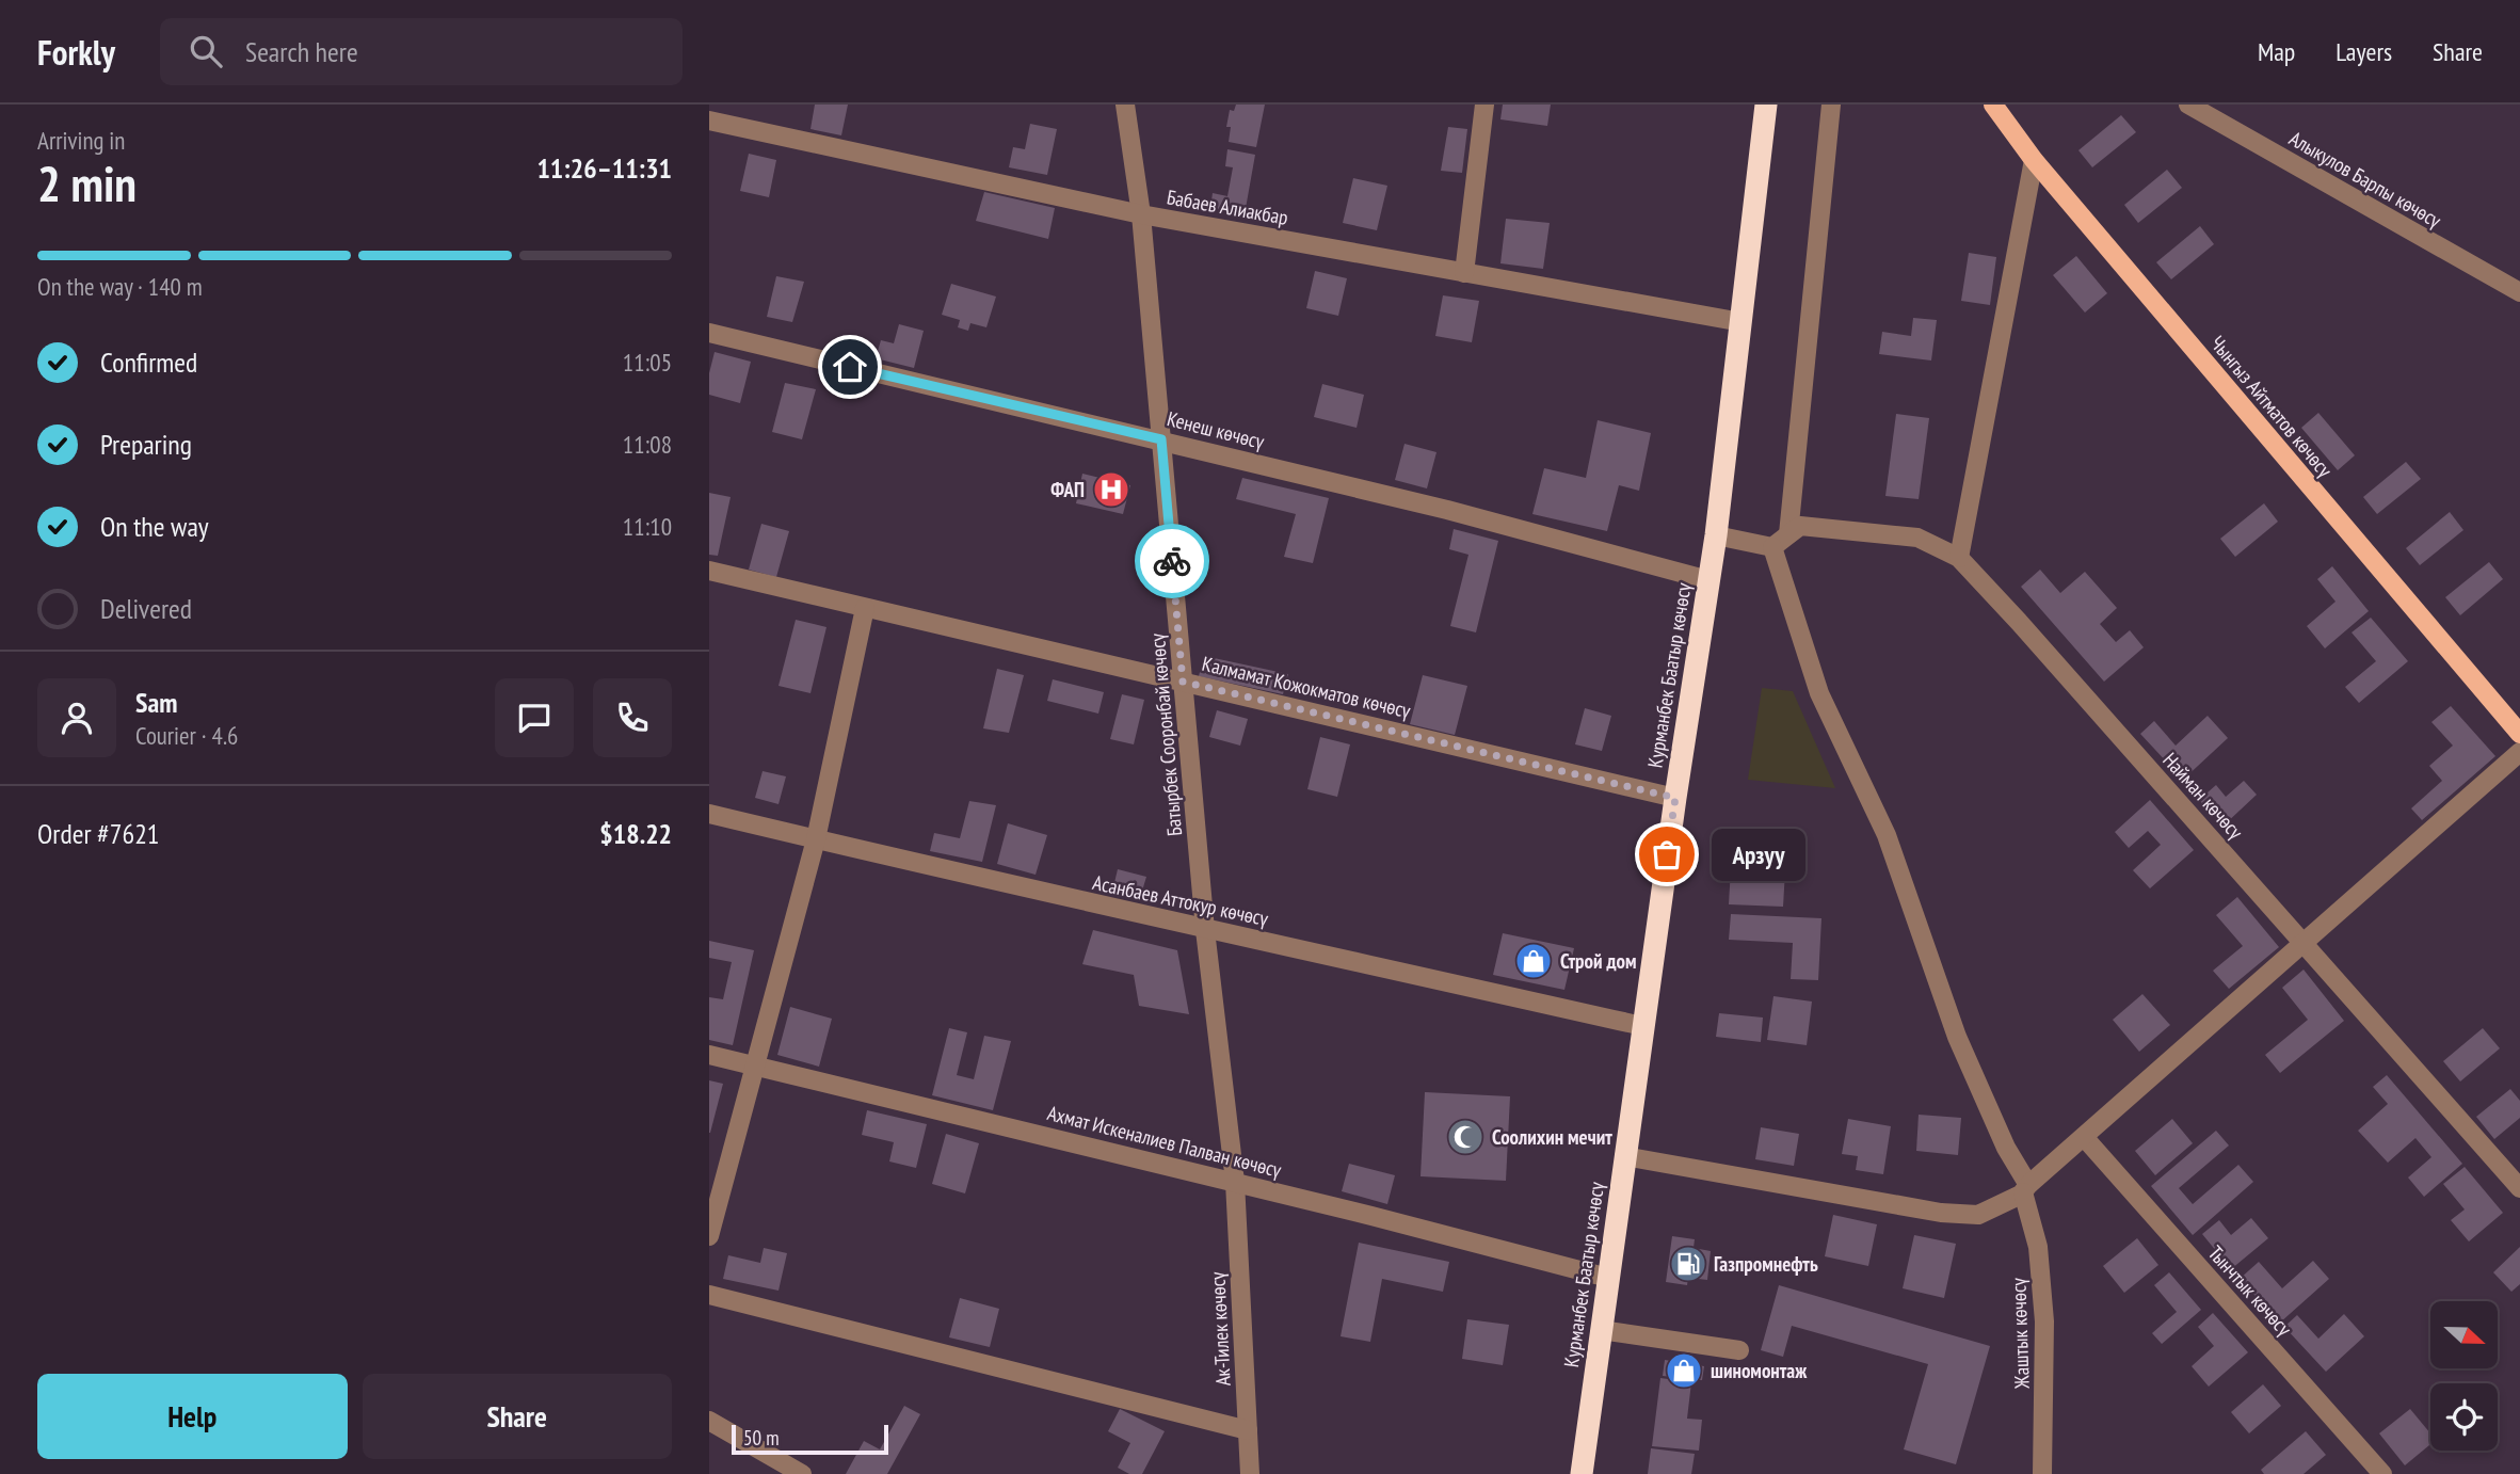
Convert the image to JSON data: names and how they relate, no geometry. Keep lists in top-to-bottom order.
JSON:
{
  "streets": {
    "highway": ["Курманбек Баатыр көчөсү"],
    "main road": ["Чынгыз Айтматов көчөсү"],
    "street": [
      "Алыкулов Барпы көчөсү",
      "Бабаев Алиакбар",
      "Кенеш көчөсү",
      "Калмамат Кожокматов көчөсү",
      "Батырбек Сооронбай көчөсү",
      "Найман көчөсү",
      "Асанбаев Аттокур көчөсү",
      "Ахмат Искеналиев Палван көчөсү",
      "Тынчтык көчөсү",
      "Ак-Тилек көчөсү",
      "Жаштык көчөсү"
    ]
  },
  "crossings": [
    ["Бабаев Алиакбар", "Курманбек Баатыр көчөсү"],
    ["Бабаев Алиакбар", "Батырбек Сооронбай көчөсү"],
    ["Кенеш көчөсү", "Курманбек Баатыр көчөсү"],
    ["Кенеш көчөсү", "Батырбек Сооронбай көчөсү"],
    ["Курманбек Баатыр көчөсү", "Калмамат Кожокматов көчөсү"],
    ["Курманбек Баатыр көчөсү", "Асанбаев Аттокур көчөсү"],
    ["Курманбек Баатыр көчөсү", "Ахмат Искеналиев Палван көчөсү"],
    ["Калмамат Кожокматов көчөсү", "Батырбек Сооронбай көчөсү"],
    ["Батырбек Сооронбай көчөсү", "Асанбаев Аттокур көчөсү"],
    ["Батырбек Сооронбай көчөсү", "Ахмат Искеналиев Палван көчөсү"],
    ["Батырбек Сооронбай көчөсү", "Ак-Тилек көчөсү"],
    ["Ахмат Искеналиев Палван көчөсү", "Ак-Тилек көчөсү"]
  ],
  "places": {
    "hospital": ["ФАП"],
    "other": ["Арзуу"],
    "shop": ["Строй дом", "шиномонтаж"],
    "mosque": ["Соолихин мечит"],
    "fuel station": ["Газпромнефть"]
  },
  "scale_bar": "50 m",
  "north": "right",
  "page": {
    "header": "Forkly",
    "search": "Search here",
    "nav": ["Map", "Layers", "Share"],
    "heading": ["2 min", "Arriving in", "11:26–11:31"],
    "panel": [
      "Sam",
      "Courier · 4.6",
      "Order #7621",
      "$18.22"
    ],
    "bar": "On the way · 140 m",
    "list": [
      ["Confirmed", "11:05"],
      ["Preparing", "11:08"],
      ["On the way", "11:10"],
      "Delivered"
    ],
    "bubble": "Арзуу",
    "buttons": ["Help", "Share"],
    "scale": "50 m"
  }
}
